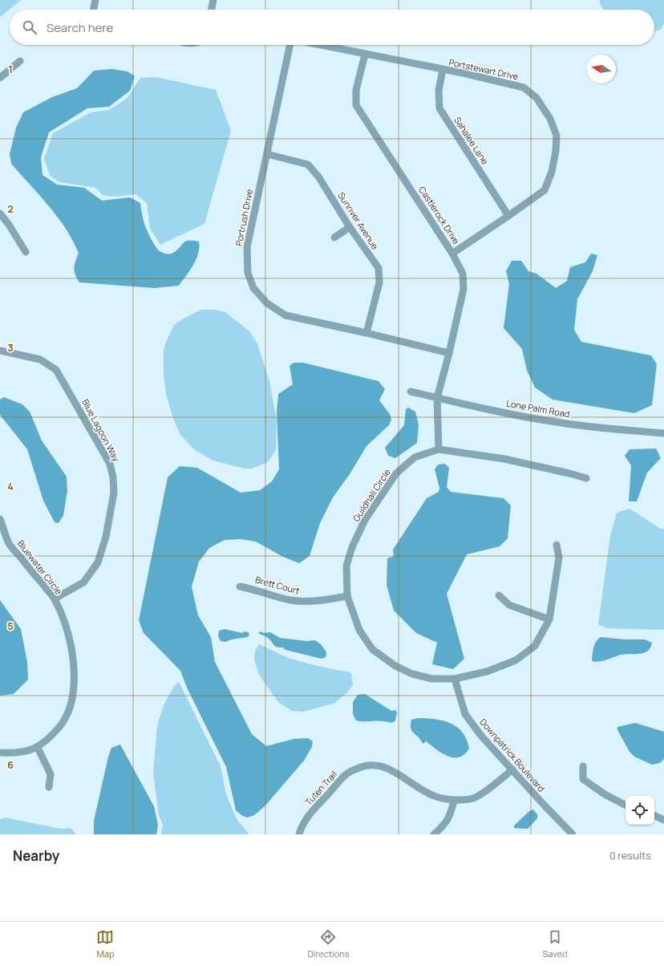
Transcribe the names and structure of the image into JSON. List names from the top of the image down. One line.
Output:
{"streets":{"street":["Portstewart Drive","Sahalee Lane","Castlerock Drive","Portrush Drive","Sunriver Avenue","Lone Palm Road","Blue Lagoon Way","Guildhall Circle","Bluewater Circle","Brett Court","Downpatrick Boulevard","Tuten Trail"]},"crossings":[["Portstewart Drive","Sahalee Lane"],["Portstewart Drive","Castlerock Drive"],["Castlerock Drive","Portrush Drive"],["Castlerock Drive","Lone Palm Road"],["Portrush Drive","Sunriver Avenue"],["Blue Lagoon Way","Bluewater Circle"],["Guildhall Circle","Brett Court"],["Guildhall Circle","Downpatrick Boulevard"],["Downpatrick Boulevard","Tuten Trail"]],"north":"left","page":{"search":"Search here","heading":["Nearby","0 results"],"nav":["Map","Directions","Saved"]},"grid":{"rows":["1","2","3","4","5","6"]}}
